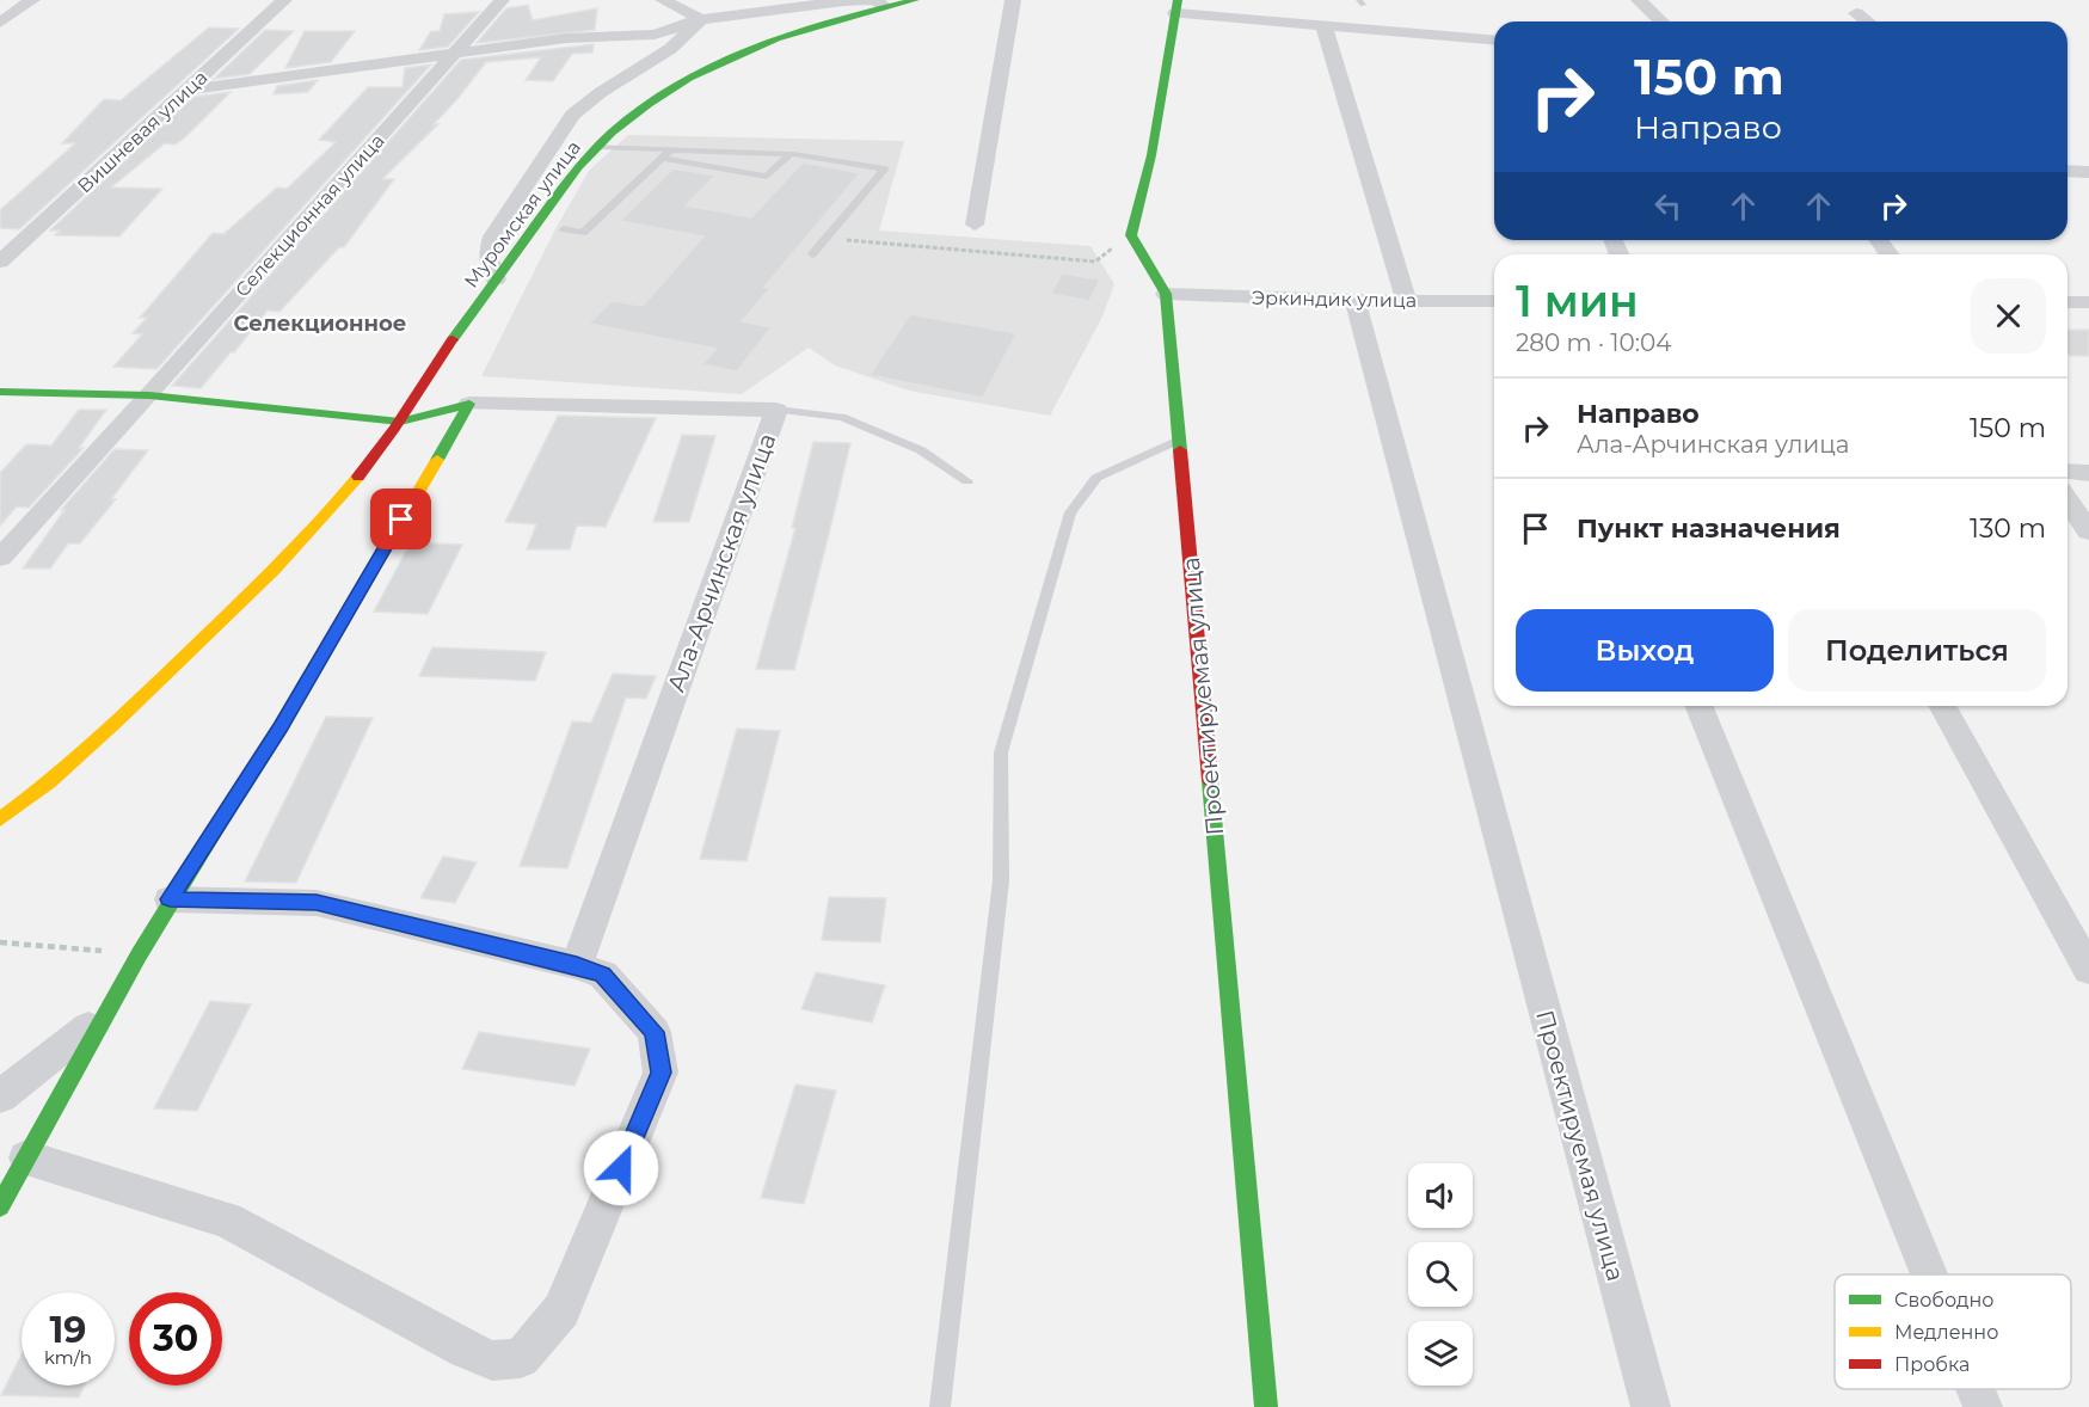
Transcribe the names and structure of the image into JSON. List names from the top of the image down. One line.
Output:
{"streets":{"street":["Вишневая улица","Муромская улица","Селекционная улица","Эркиндик улица","Ала-Арчинская улица","Проектируемая улица"]},"crossings":[["Муромская улица","Ала-Арчинская улица"],["Эркиндик улица","Проектируемая улица"]],"districts":["Селекционное"],"legend":["Свободно","Медленно","Пробка"],"page":{"turn":["150 m","Направо"],"heading":["1 мин","280 m · 10:04"],"list":[{"name":"Направо","note":"Ала-Арчинская улица","value":"150 m"},{"name":"Пункт назначения","value":"130 m"}],"buttons":["Выход","Поделиться"],"speed":"19 km/h","limit":"30"}}
